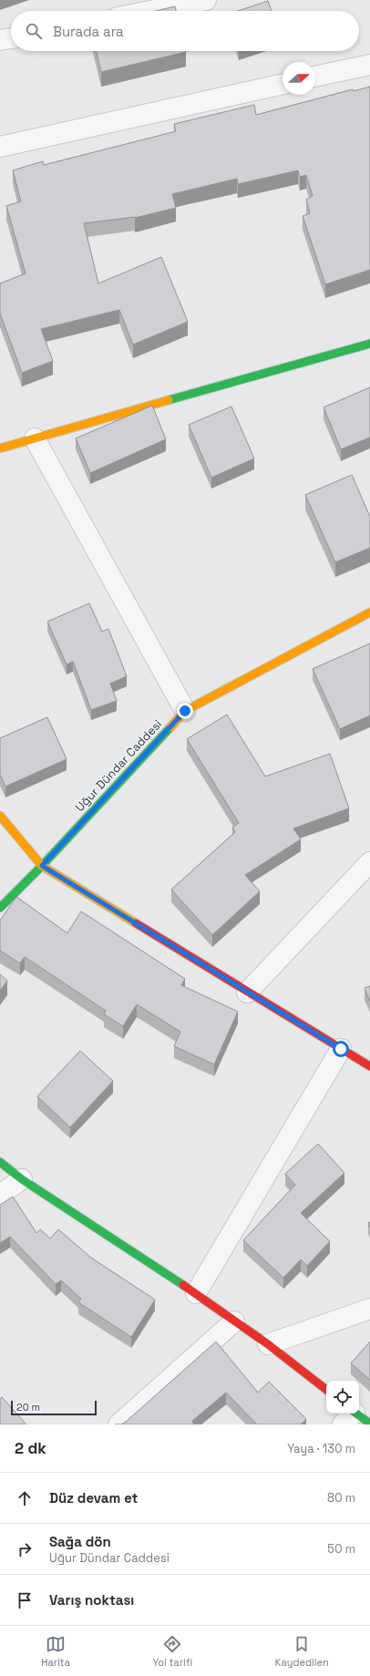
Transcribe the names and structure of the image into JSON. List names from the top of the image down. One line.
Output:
{"streets":{"street":["Uğur Dündar Caddesi"]},"scale_bar":"20 m","north":"right","page":{"search":"Burada ara","scale":"20 m","heading":["2 dk","Yaya · 130 m"],"list":[["Düz devam et","80 m"],["Sağa dön","Uğur Dündar Caddesi","50 m"],"Varış noktası"],"nav":["Harita","Yol tarifi","Kaydedilen"]}}
